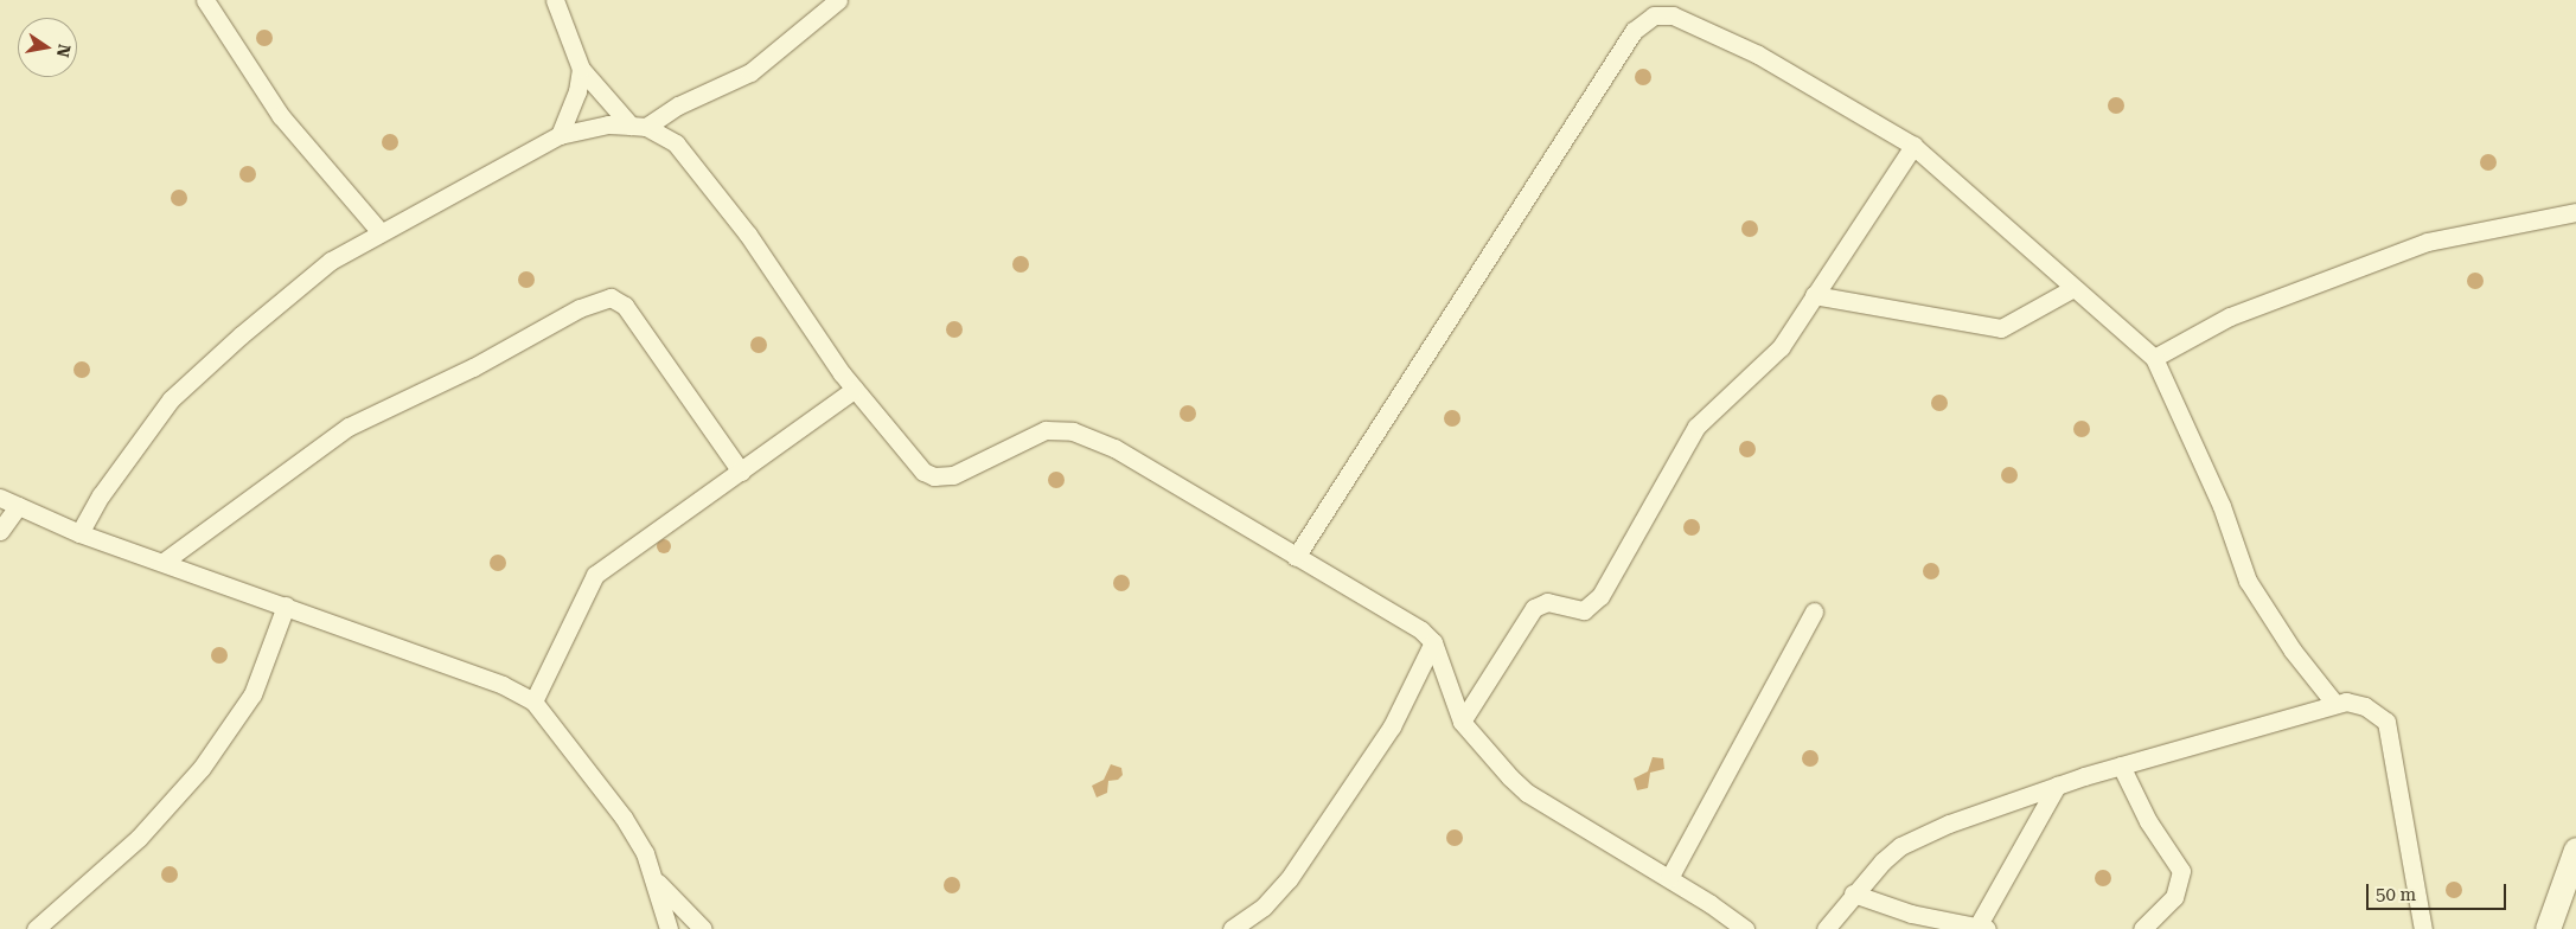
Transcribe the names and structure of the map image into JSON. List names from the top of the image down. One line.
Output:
{"scale_bar":"50 m","north":"right"}
